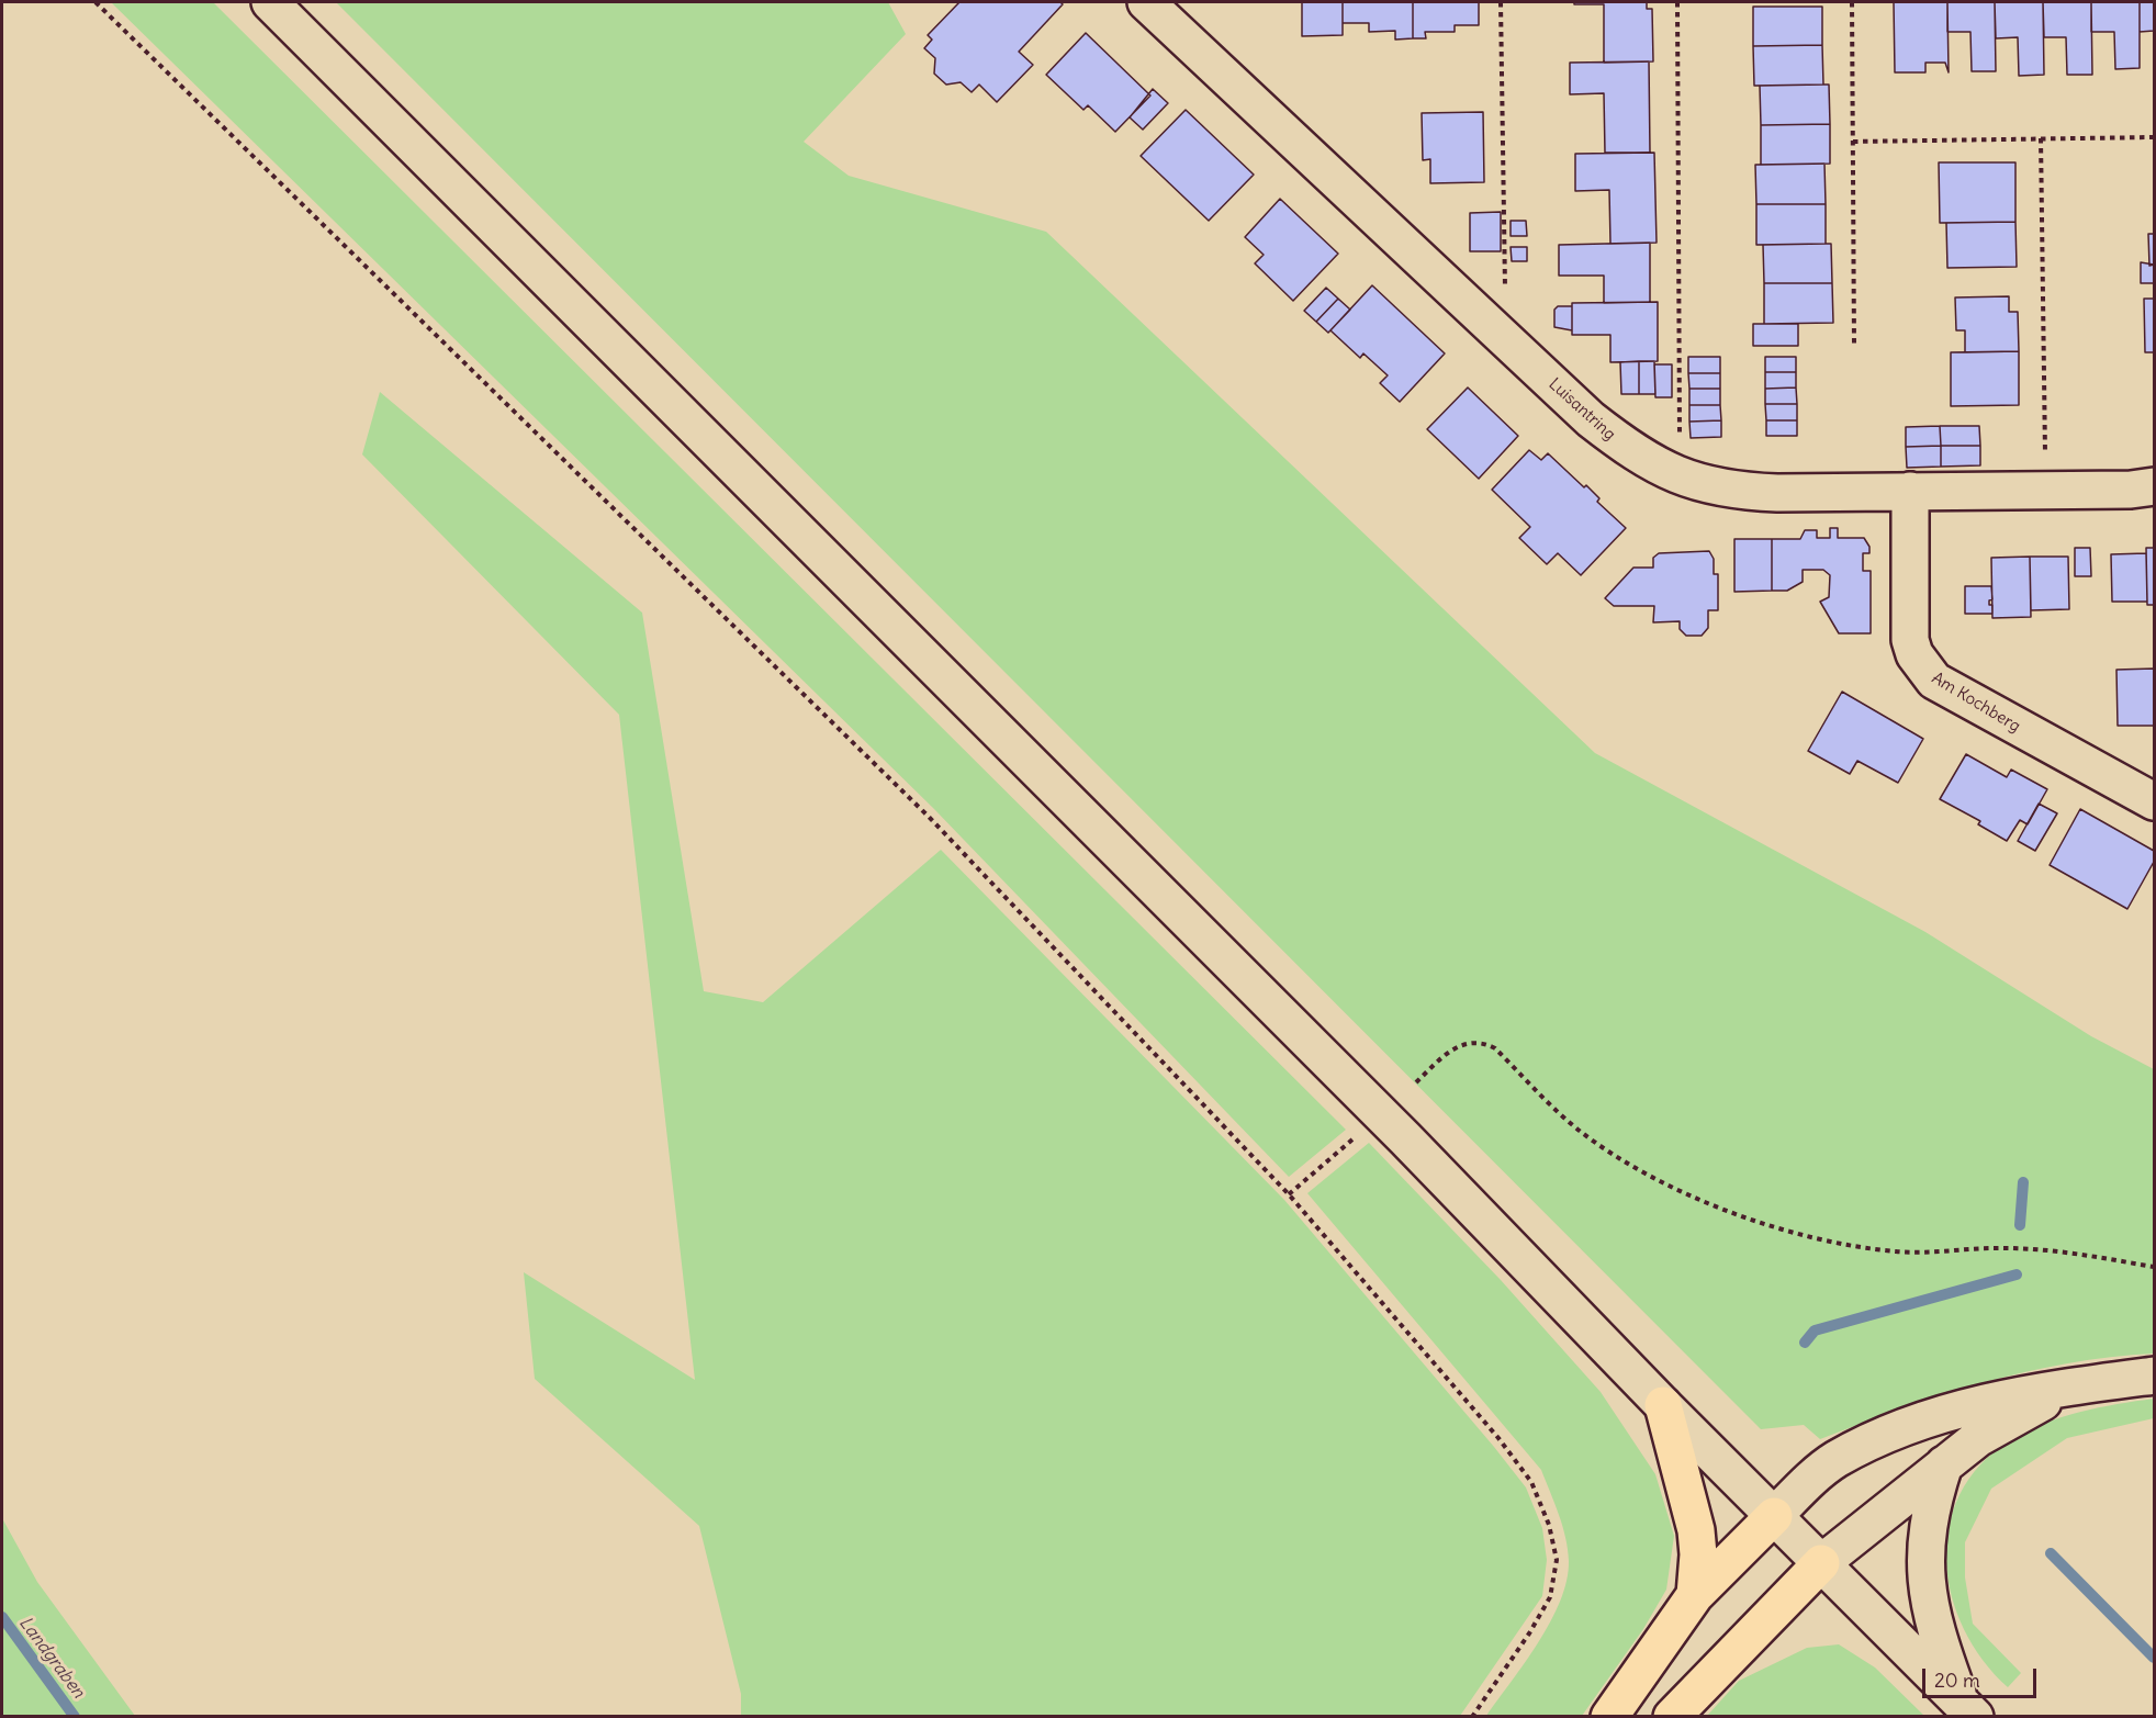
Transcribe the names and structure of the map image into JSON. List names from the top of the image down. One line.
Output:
{"streets":{"main road":["Luisantring","Am Kochberg"]},"crossings":[["Luisantring","Am Kochberg"]],"water":["Landgraben"],"scale_bar":"20 m"}
